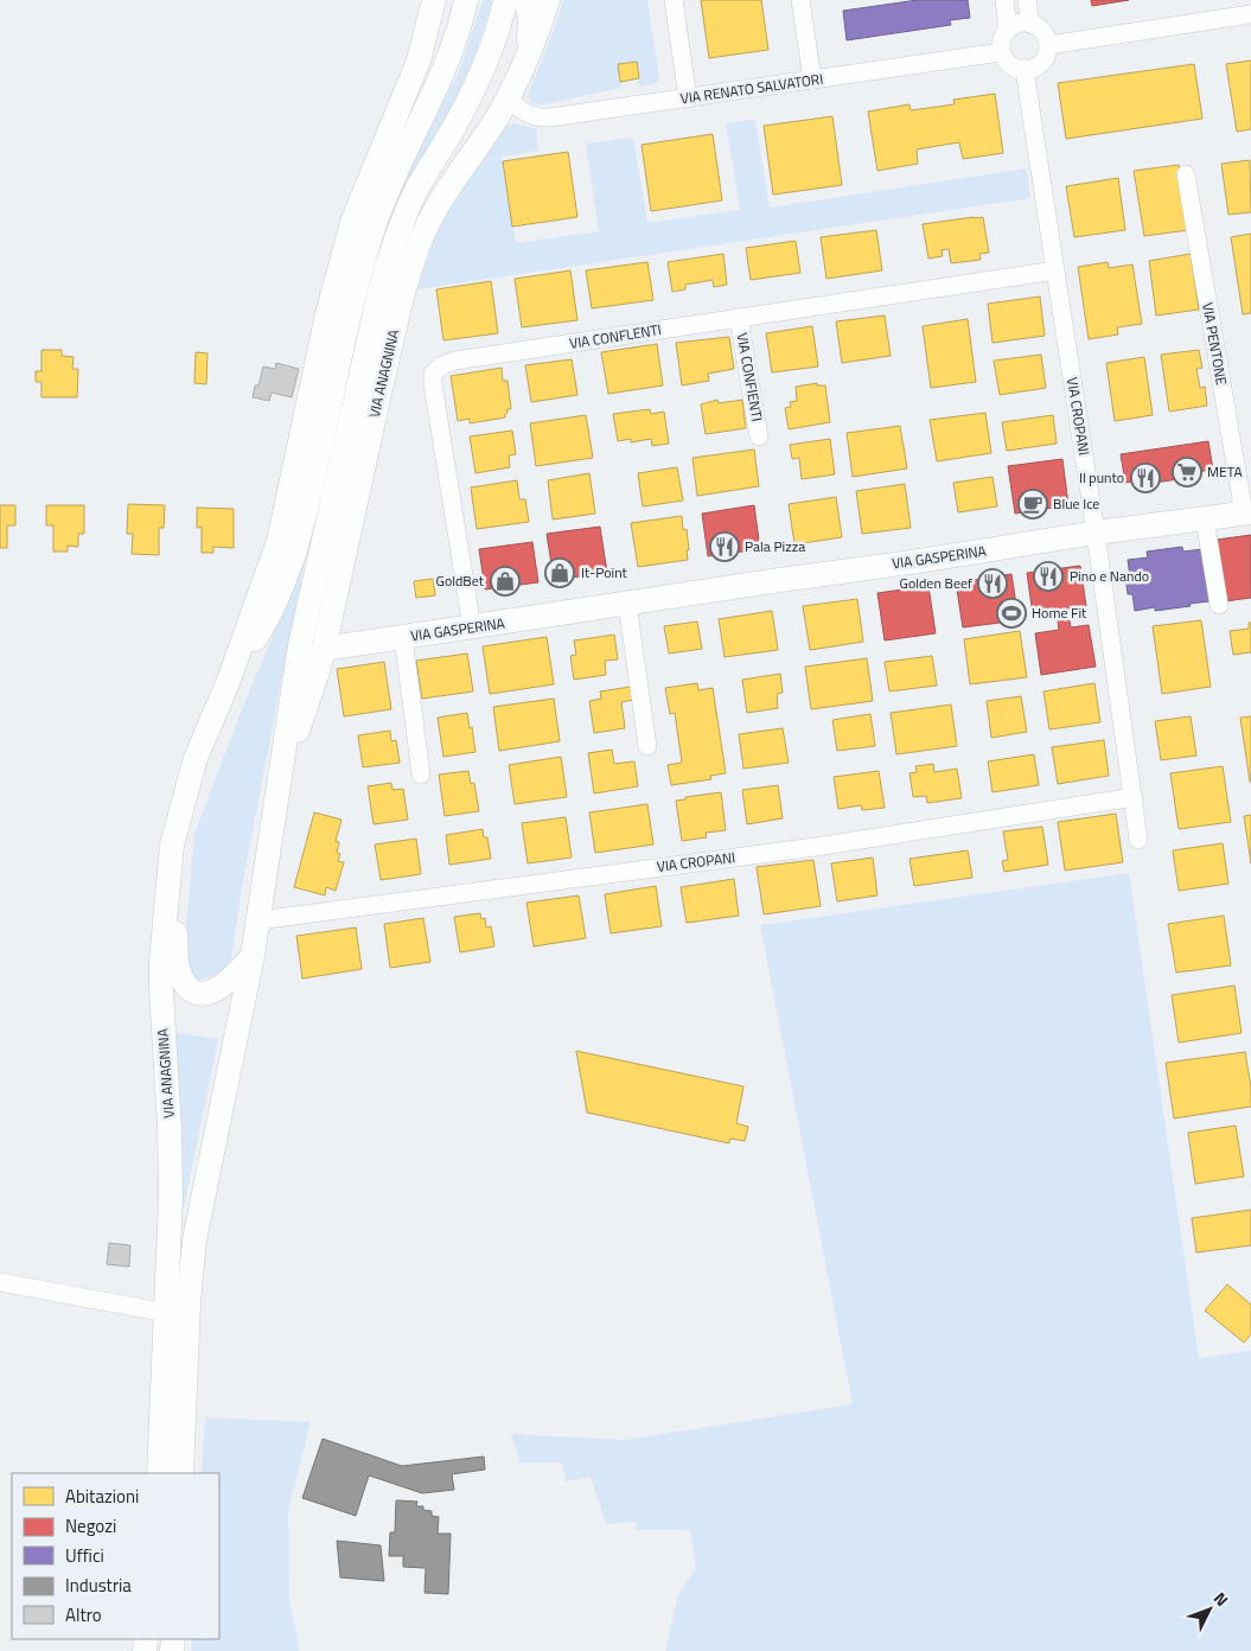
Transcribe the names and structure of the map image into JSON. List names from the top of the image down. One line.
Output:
{"streets":{"main road":["VIA ANAGNINA","VIA GASPERINA"],"street":["VIA RENATO SALVATORI","VIA CONFLENTI","VIA PENTONE","VIA CONFIENTI","VIA CROPANI"]},"crossings":[["VIA RENATO SALVATORI","VIA ANAGNINA"],["VIA RENATO SALVATORI","VIA CROPANI"],["VIA CONFLENTI","VIA CONFIENTI"],["VIA CONFLENTI","VIA CROPANI"],["VIA CONFLENTI","VIA GASPERINA"],["VIA PENTONE","VIA GASPERINA"],["VIA ANAGNINA","VIA CROPANI"],["VIA ANAGNINA","VIA GASPERINA"],["VIA CROPANI","VIA GASPERINA"]],"places":{"supermarket":["META"],"restaurant":["Il punto","Pala Pizza","Pino e Nando","Golden Beef"],"cafe":["Blue Ice"],"shop":["It-Point","GoldBet"],"sports":["Home Fit"]},"legend":["Abitazioni","Negozi","Uffici","Industria","Altro"],"north":"top right"}
